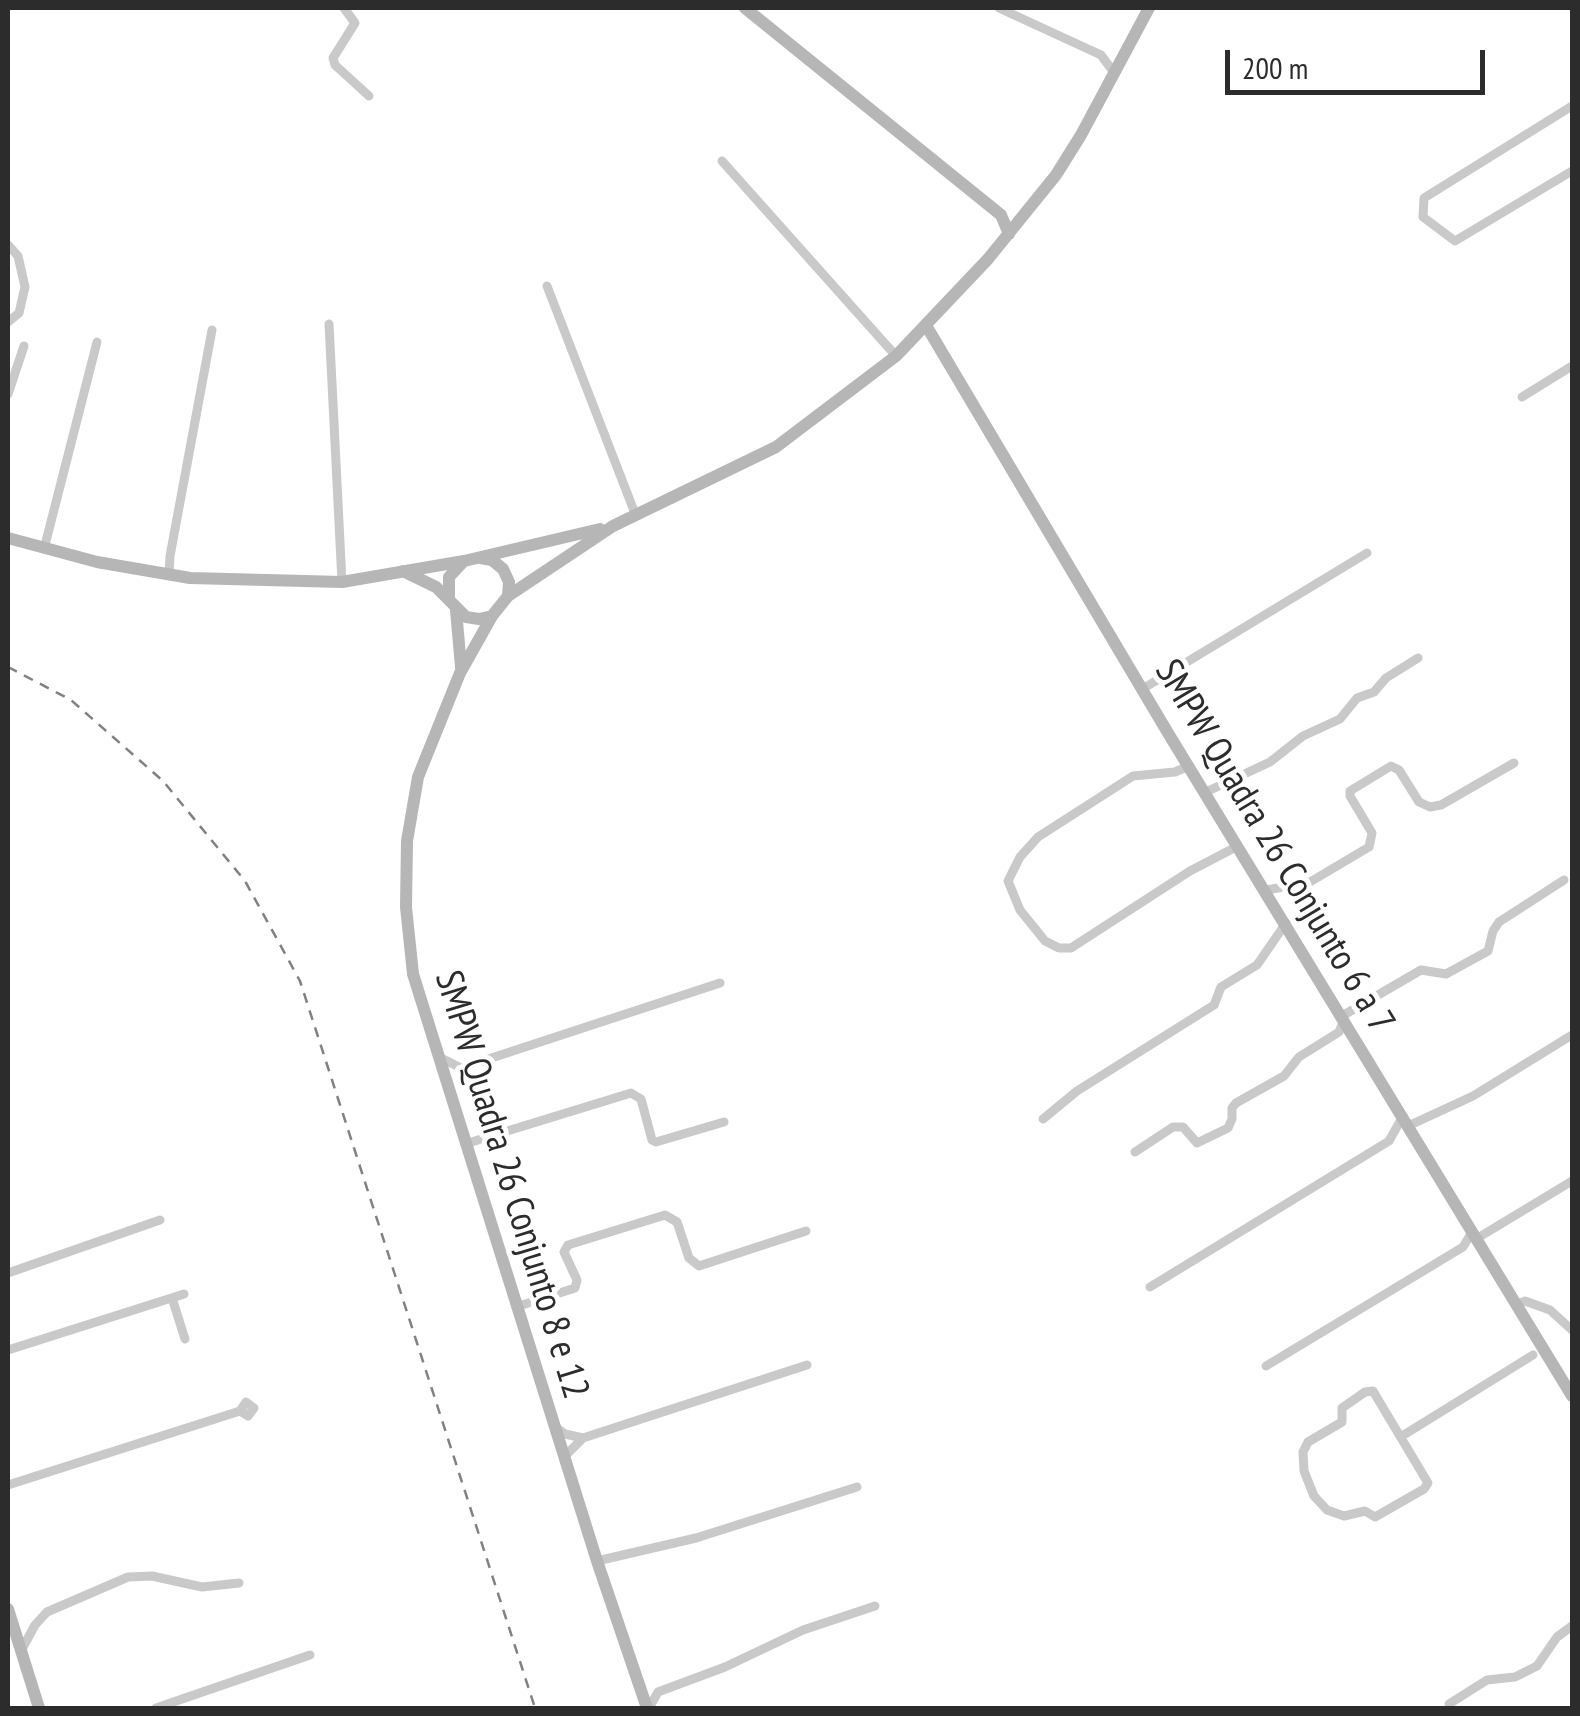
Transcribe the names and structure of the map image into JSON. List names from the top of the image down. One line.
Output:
{"streets":{"street":["SMPW Quadra 26 Conjunto 6 a 7","SMPW Quadra 26 Conjunto 8 e 12"]},"scale_bar":"200 m"}
